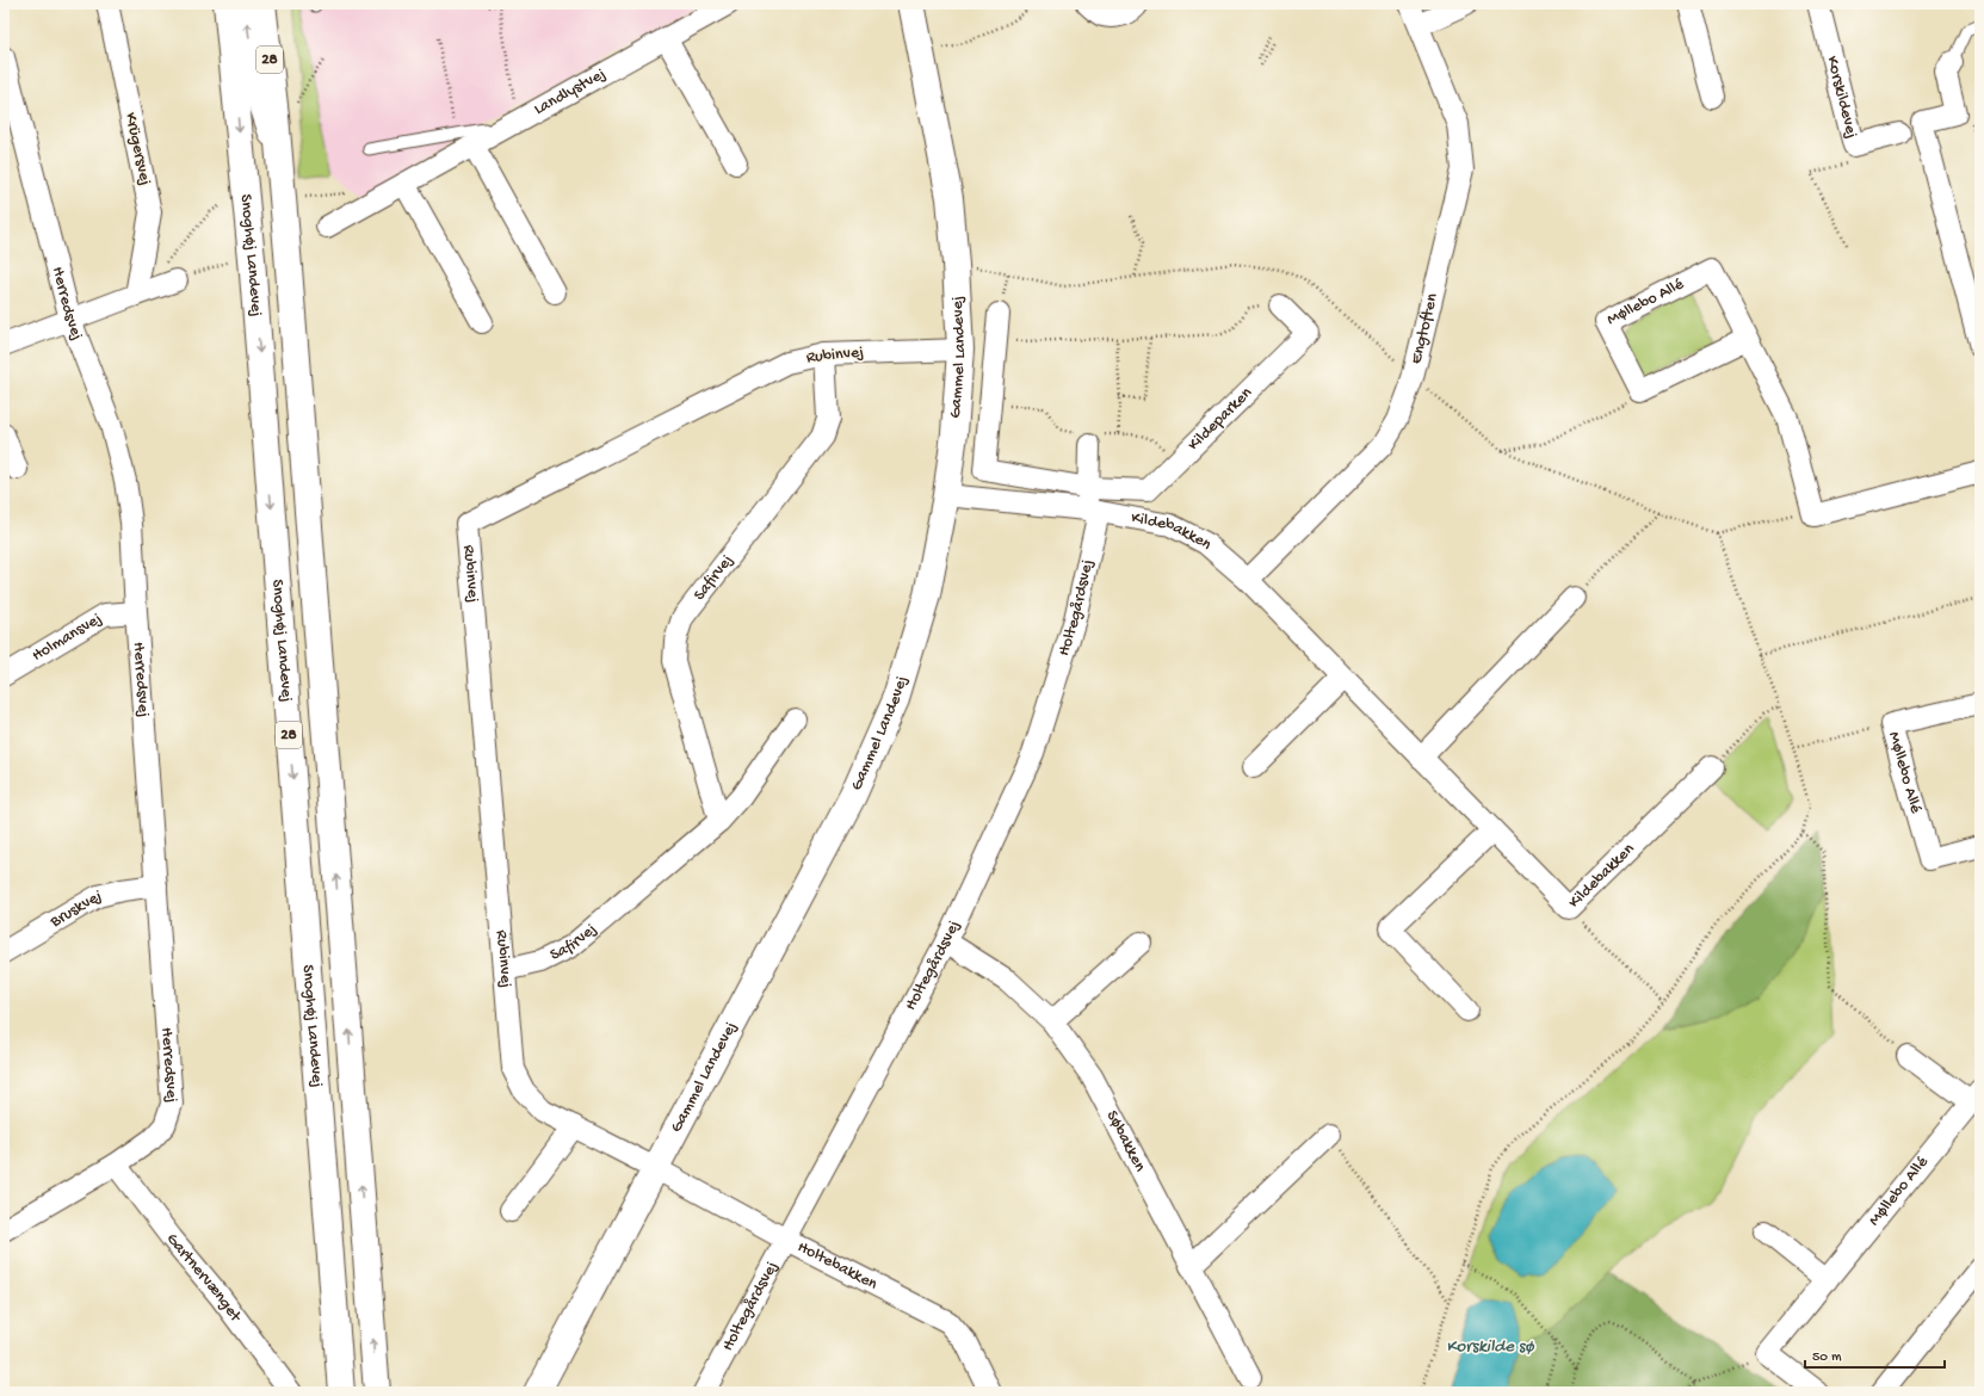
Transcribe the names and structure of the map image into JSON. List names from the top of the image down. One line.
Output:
{"streets":{"main road":["28","Snoghøj Landevej","Gammel Landevej"],"street":["Landlystvej","Korskildevej","Krügersvej","Herredsvej","Møllebo Allé","Engtoften","Rubinvej","Kildeparken","Kildebakken","Safirvej","Holtegårdsvej","Holmansvej","Bruskvej","Søbakken","Holtebakken","Gartnervænget"]},"crossings":[["Herredsvej","Holmansvej"],["Herredsvej","Bruskvej"],["Herredsvej","Gartnervænget"],["Engtoften","Kildebakken"],["Rubinvej","Gammel Landevej"],["Rubinvej","Safirvej"],["Rubinvej","Holtebakken"],["Gammel Landevej","Kildebakken"],["Gammel Landevej","Holtebakken"],["Kildebakken","Holtegårdsvej"],["Holtegårdsvej","Søbakken"],["Holtegårdsvej","Holtebakken"]],"water":["Korskilde sø"],"scale_bar":"50 m"}
